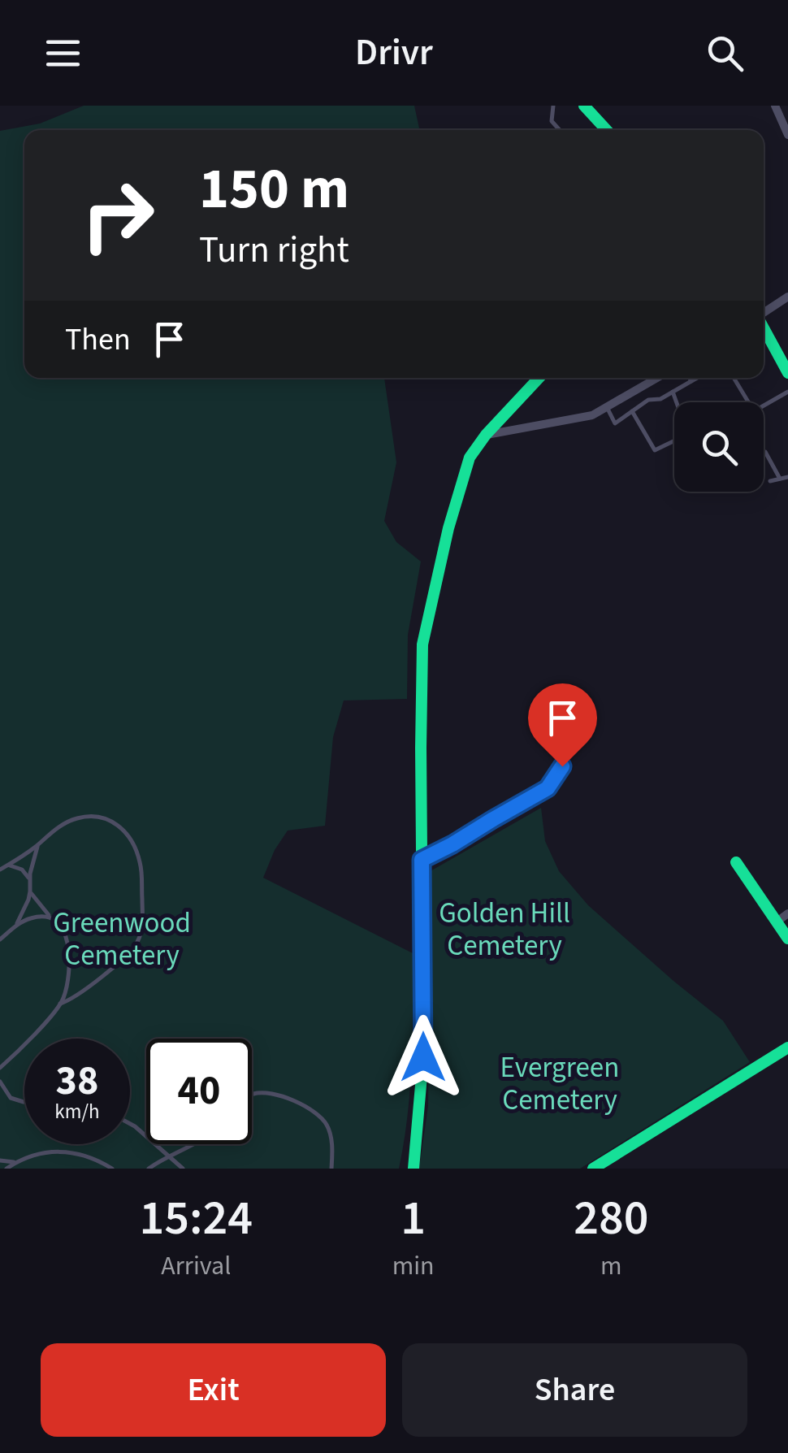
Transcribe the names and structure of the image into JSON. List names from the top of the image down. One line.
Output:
{"parks":["Golden Hill Cemetery","Greenwood Cemetery","Evergreen Cemetery"],"page":{"header":"Drivr","turn":["150 m","Turn right"],"then":"Then","speed":"38 km/h","limit":"40","eta":["15:24","Arrival","1","min","280","m"],"buttons":["Exit","Share"]}}
